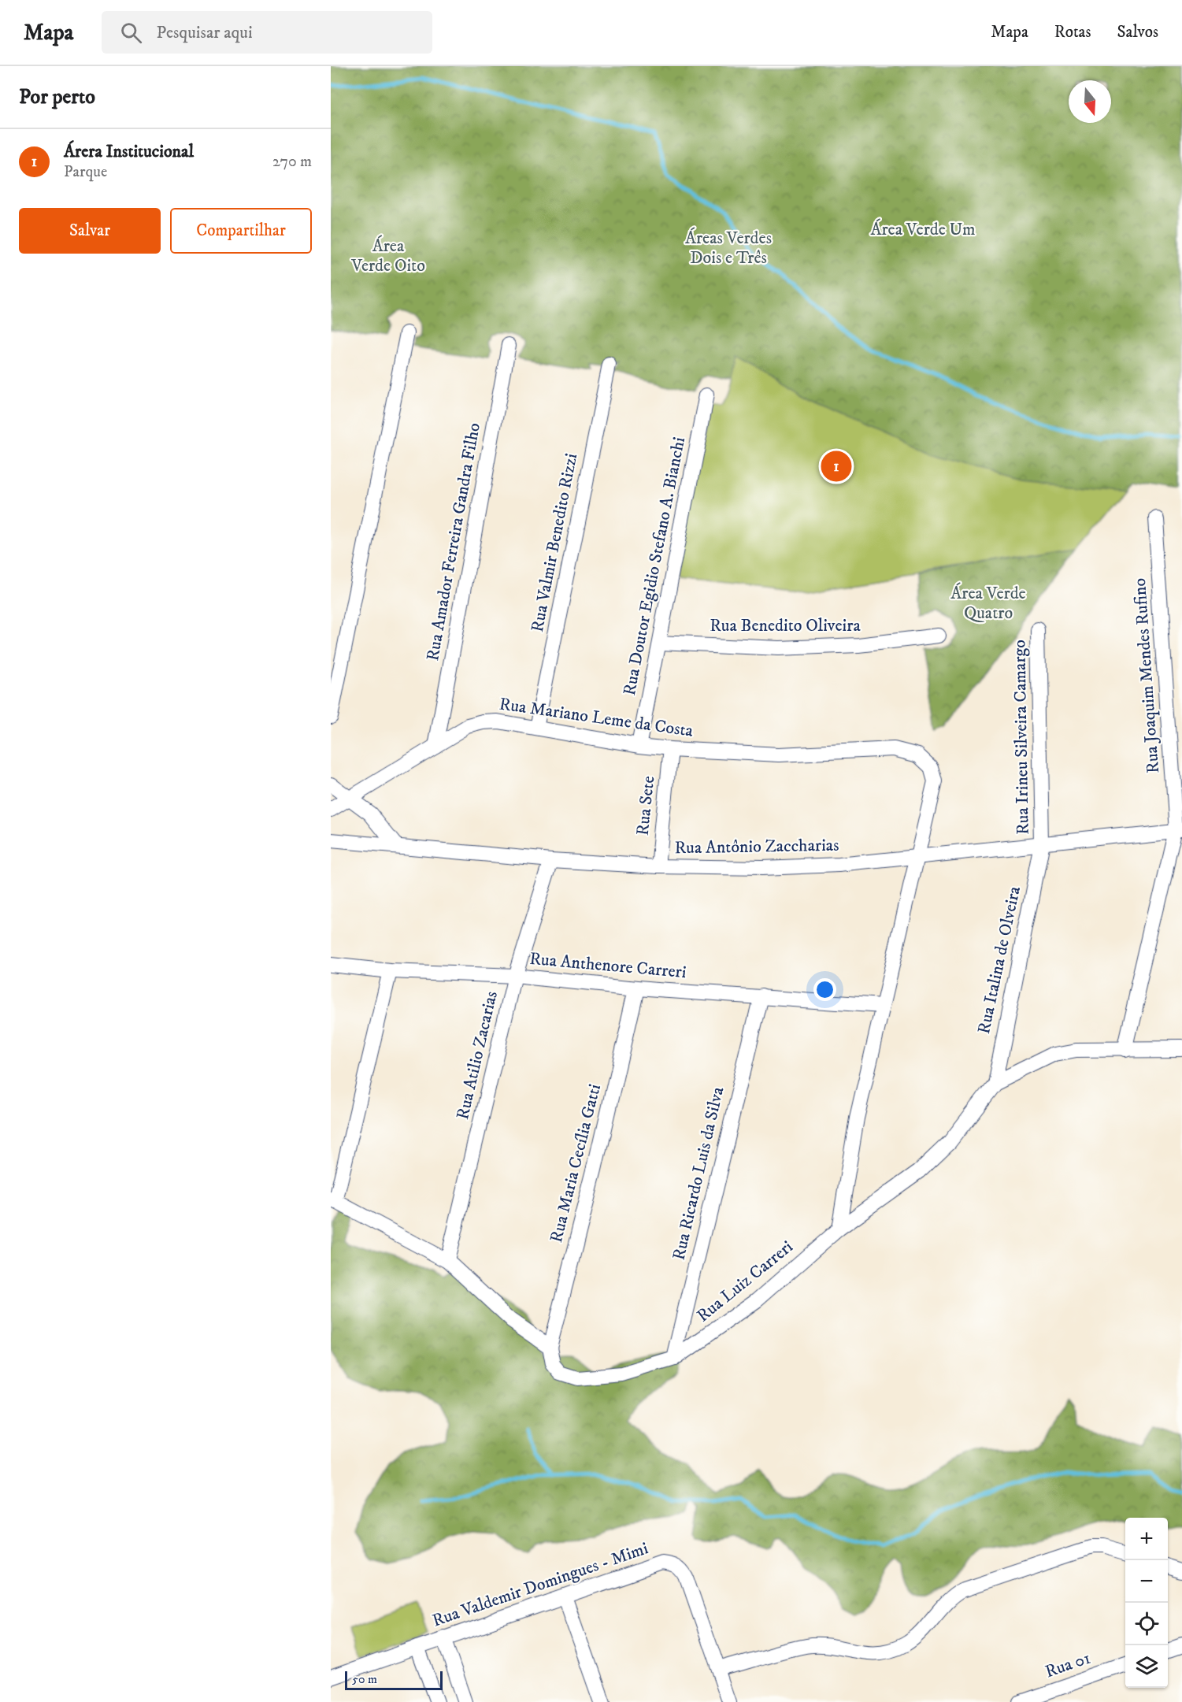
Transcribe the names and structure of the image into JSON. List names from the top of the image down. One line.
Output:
{"streets":{"street":["Rua Amador Ferreira Gandra Filho","Rua Valmir Benedito Rizzi","Rua Doutor Egidio Stefano A. Bianchi","Rua Benedito Oliveira","Rua Joaquim Mendes Rufino","Rua Mariano Leme da Costa","Rua Irineu Silveira Camargo","Rua Sete","Rua Antônio Zaccharias","Rua Italina de Olveira","Rua Anthenore Carreri","Rua Atilio Zacarias","Rua Maria Cecília Gatti","Rua Ricardo Luis da Silva","Rua Luiz Carreri","Rua Valdemir Domingues - Mimi","Rua 01"]},"crossings":[["Rua Amador Ferreira Gandra Filho","Rua Mariano Leme da Costa"],["Rua Valmir Benedito Rizzi","Rua Mariano Leme da Costa"],["Rua Doutor Egidio Stefano A. Bianchi","Rua Benedito Oliveira"],["Rua Doutor Egidio Stefano A. Bianchi","Rua Mariano Leme da Costa"],["Rua Joaquim Mendes Rufino","Rua Antônio Zaccharias"],["Rua Joaquim Mendes Rufino","Rua Luiz Carreri"],["Rua Mariano Leme da Costa","Rua Sete"],["Rua Mariano Leme da Costa","Rua Antônio Zaccharias"],["Rua Irineu Silveira Camargo","Rua Antônio Zaccharias"],["Rua Irineu Silveira Camargo","Rua Italina de Olveira"],["Rua Sete","Rua Antônio Zaccharias"],["Rua Antônio Zaccharias","Rua Italina de Olveira"],["Rua Antônio Zaccharias","Rua Atilio Zacarias"],["Rua Italina de Olveira","Rua Luiz Carreri"],["Rua Anthenore Carreri","Rua Atilio Zacarias"],["Rua Anthenore Carreri","Rua Maria Cecília Gatti"],["Rua Anthenore Carreri","Rua Ricardo Luis da Silva"],["Rua Maria Cecília Gatti","Rua Luiz Carreri"],["Rua Ricardo Luis da Silva","Rua Luiz Carreri"]],"parks":["Área Verde Um","Áreas Verdes Dois e Três","Área Verde Oito","Área Verde Quatro"],"scale_bar":"50 m","north":"bottom","page":{"header":"Mapa","search":"Pesquisar aqui","nav":["Mapa","Rotas","Salvos"],"heading":"Por perto","list":[{"mark":"1","name":"Árera Institucional","note":"Parque","value":"270 m"}],"buttons":["Salvar","Compartilhar"],"pins":"1","map_buttons":["+","−"],"scale":"50 m"}}
